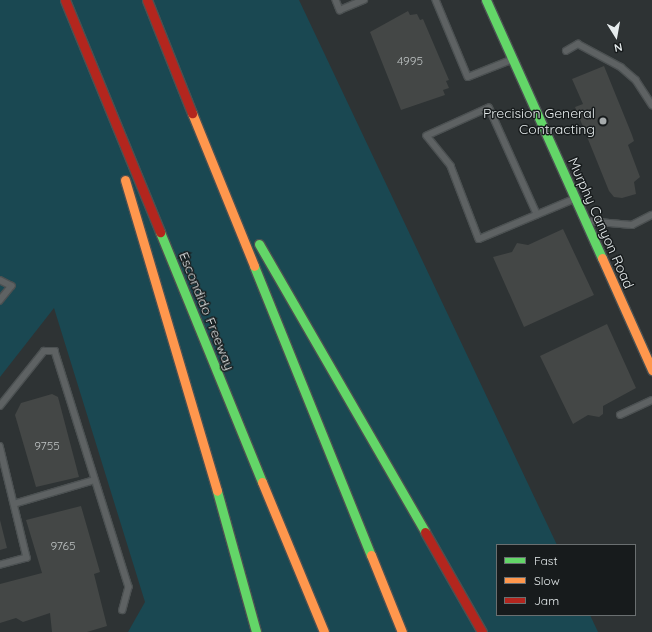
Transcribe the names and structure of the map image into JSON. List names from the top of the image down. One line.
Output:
{"streets":{"main road":["Murphy Canyon Road","Escondido Freeway"]},"places":["Precision General Contracting"],"house_numbers":["4995","9755","9765"],"legend":["Fast","Slow","Jam"],"north":"bottom"}
